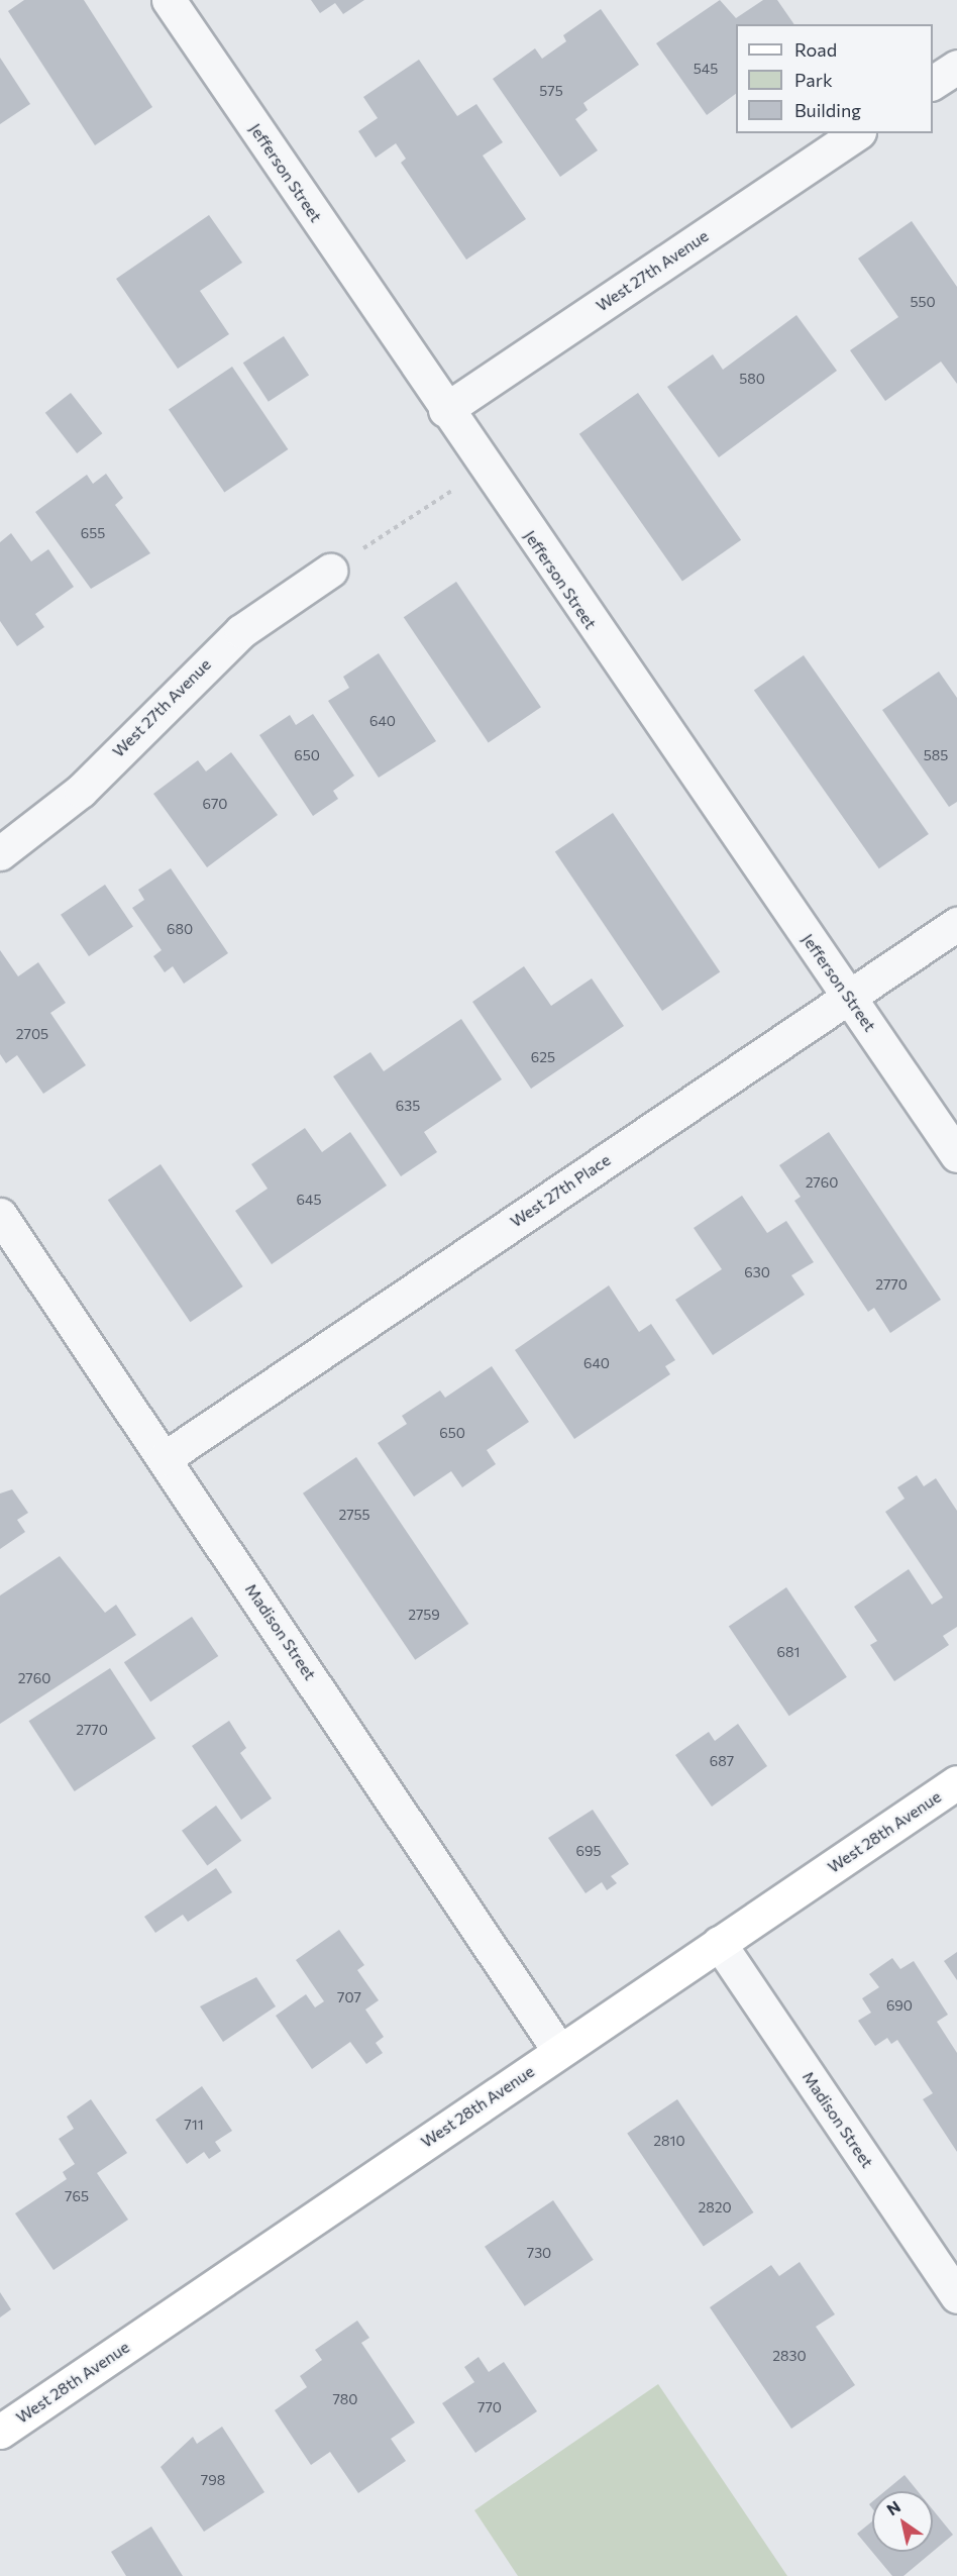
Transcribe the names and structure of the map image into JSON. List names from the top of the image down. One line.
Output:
{"streets":{"main road":["West 28th Avenue"],"street":["Jefferson Street","West 27th Avenue","West 27th Place","Madison Street"]},"crossings":[["Jefferson Street","West 27th Avenue"],["Jefferson Street","West 27th Place"],["West 27th Place","Madison Street"],["Madison Street","West 28th Avenue"]],"house_numbers":["545","575","550","580","655","640","650","585","670","680","2705","625","635","2760","645","630","2770","640","650","2755","2759","681","2760","2770","687","695","707","690","711","2810","765","2820","730","2830","780","770","798"],"legend":["Road","Park","Building"],"north":"top left"}
